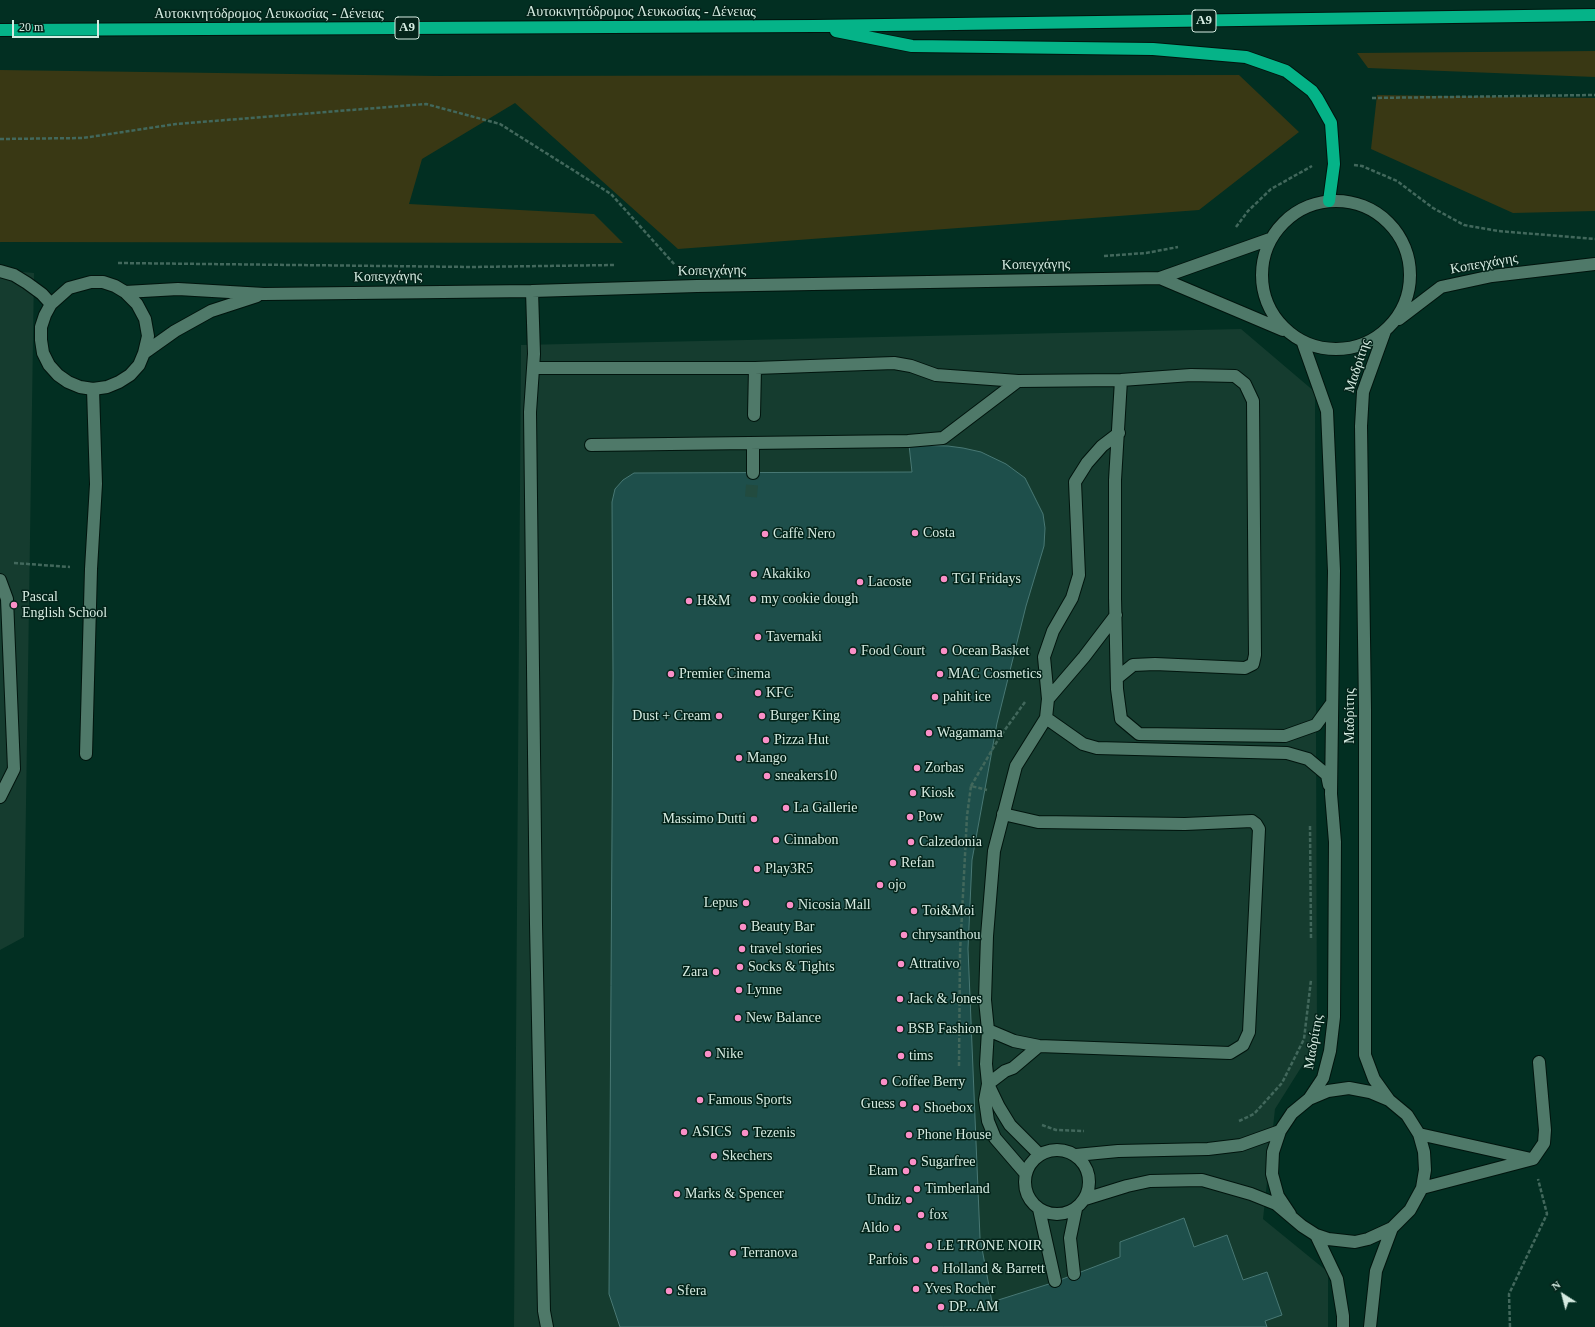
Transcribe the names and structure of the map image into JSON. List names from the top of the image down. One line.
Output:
{"streets":{"highway":["Αυτοκινητόδρομος Λευκωσίας - Δένειας","A9"],"street":["Κοπεγχάγης","Μαδρίτης"]},"crossings":[["Κοπεγχάγης","Μαδρίτης"]],"places":["Costa","Caffè Nero","Akakiko","TGI Fridays","Lacoste","my cookie dough","H&M","Pascal English School","Tavernaki","Food Court","Ocean Basket","Premier Cinema","MAC Cosmetics","KFC","pahit ice","Dust + Cream","Burger King","Wagamama","Pizza Hut","Mango","Zorbas","sneakers10","Kiosk","La Gallerie","Pow","Massimo Dutti","Cinnabon","Calzedonia","Refan","Play3R5","ojo","Lepus","Nicosia Mall","Toi&Moi","Beauty Bar","chrysanthou","travel stories","Attrativo","Socks & Tights","Zara","Lynne","Jack & Jones","New Balance","BSB Fashion","Nike","tims","Coffee Berry","Famous Sports","Guess","Shoebox","ASICS","Tezenis","Phone House","Skechers","Sugarfree","Etam","Timberland","Marks & Spencer","Undiz","fox","Aldo","LE TRONE NOIR","Terranova","Parfois","Holland & Barrett","Yves Rocher","Sfera","DP...AM"],"scale_bar":"20 m","north":"top left"}
